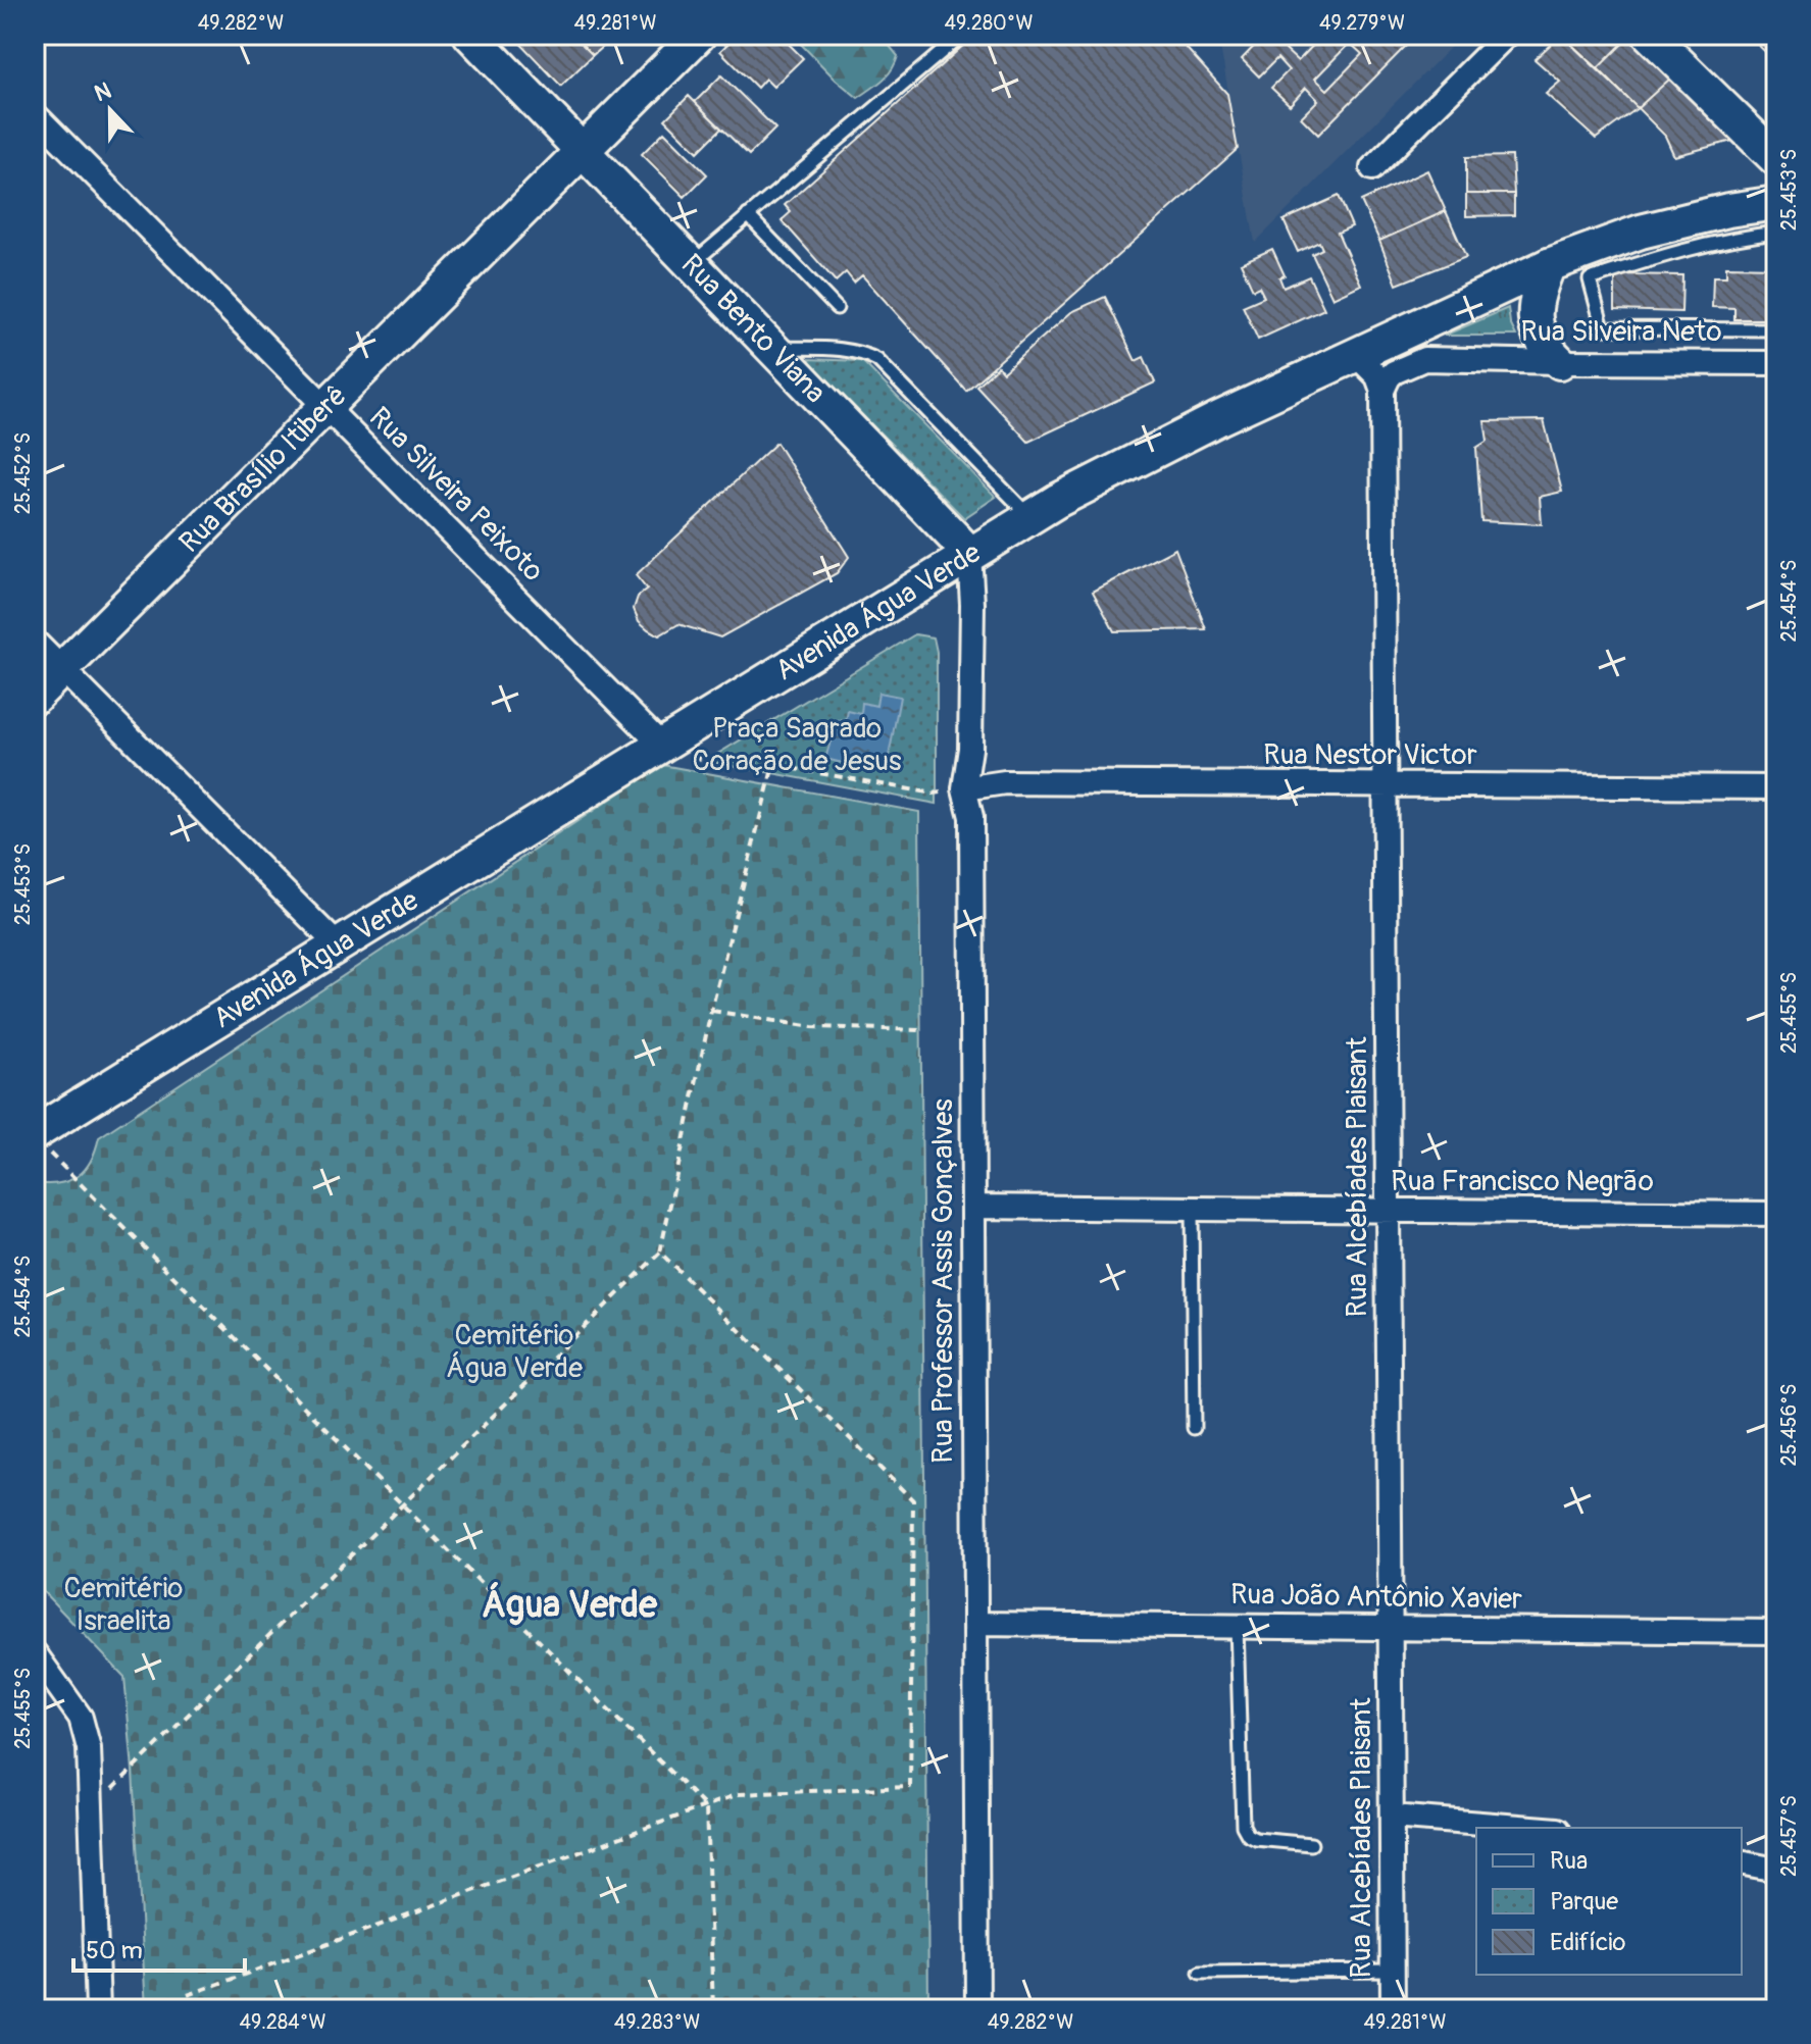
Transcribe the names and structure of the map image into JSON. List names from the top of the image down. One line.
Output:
{"streets":{"main road":["Rua Bento Viana","Rua Brasílio Itiberê","Avenida Água Verde"],"street":["Rua Silveira Neto","Rua Silveira Peixoto","Rua Nestor Victor","Rua Alcebíades Plaisant","Rua Francisco Negrão","Rua Professor Assis Gonçalves","Rua João Antônio Xavier"]},"crossings":[["Rua Bento Viana","Rua Brasílio Itiberê"],["Rua Bento Viana","Avenida Água Verde"],["Rua Bento Viana","Rua Professor Assis Gonçalves"],["Rua Silveira Neto","Rua Alcebíades Plaisant"],["Rua Brasílio Itiberê","Rua Silveira Peixoto"],["Rua Silveira Peixoto","Avenida Água Verde"],["Avenida Água Verde","Rua Professor Assis Gonçalves"],["Rua Nestor Victor","Rua Alcebíades Plaisant"],["Rua Nestor Victor","Rua Professor Assis Gonçalves"],["Rua Alcebíades Plaisant","Rua Francisco Negrão"],["Rua Alcebíades Plaisant","Rua João Antônio Xavier"],["Rua Francisco Negrão","Rua Professor Assis Gonçalves"],["Rua Professor Assis Gonçalves","Rua João Antônio Xavier"]],"districts":["Água Verde"],"parks":["Praça Sagrado Coração de Jesus","Cemitério Água Verde","Cemitério Israelita"],"legend":["Rua","Parque","Edifício"],"scale_bar":"50 m","north":"top","coordinates":["49.282°W","49.281°W","49.280°W","49.279°W","25.453°S","25.452°S","25.454°S","25.455°S","25.456°S","25.457°S","49.284°W","49.283°W"]}
